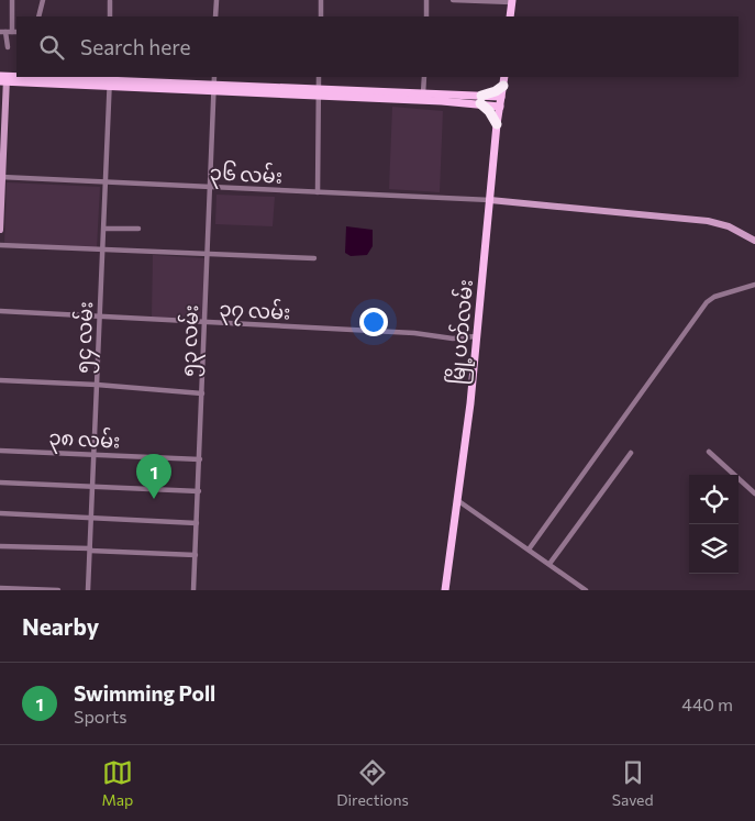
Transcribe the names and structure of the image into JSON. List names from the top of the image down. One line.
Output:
{"streets":{"main road":["မြို့ပတ်လမ်း"],"street":["၃၆ လမ်း","၃၇ လမ်း","၅၄ လမ်း","၅၃ လမ်း","၃၈ လမ်း"]},"crossings":[["၃၆ လမ်း","မြို့ပတ်လမ်း"],["၃၆ လမ်း","၅၄ လမ်း"],["၃၆ လမ်း","၅၃ လမ်း"],["၃၇ လမ်း","မြို့ပတ်လမ်း"],["၃၇ လမ်း","၅၄ လမ်း"],["၃၇ လမ်း","၅၃ လမ်း"],["၅၄ လမ်း","၃၈ လမ်း"],["၅၃ လမ်း","၃၈ လမ်း"]],"page":{"search":"Search here","pins":"1","heading":"Nearby","list":[{"mark":"1","name":"Swimming Poll","note":"Sports","value":"440 m"}],"nav":["Map","Directions","Saved"]}}
